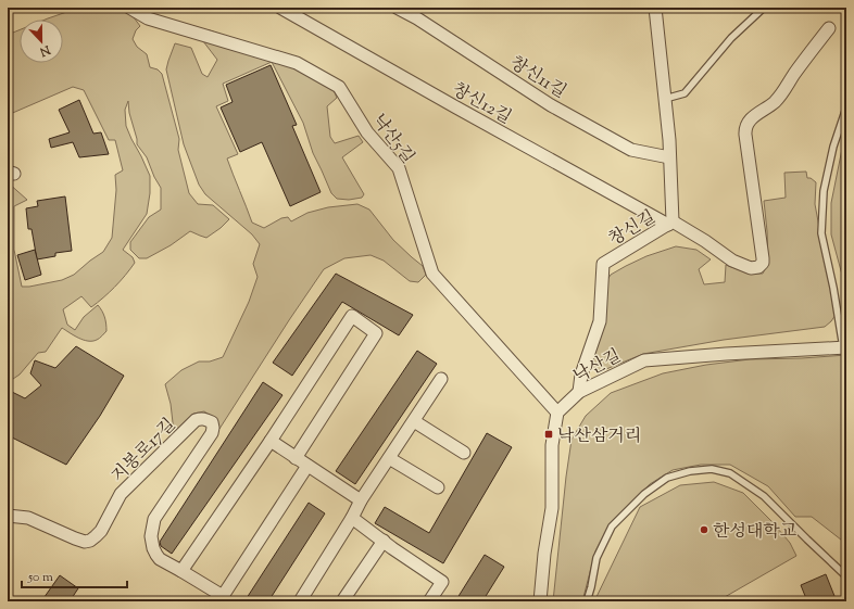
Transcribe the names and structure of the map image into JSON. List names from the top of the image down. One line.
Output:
{"streets":{"street":["창신11길","창신12길","낙산5길","창신길","낙산길","지봉로17길"]},"crossings":[["창신11길","창신길"],["창신12길","창신길"],["낙산5길","낙산길"],["창신길","낙산길"]],"places":{"transit":["낙산삼거리"],"other":["한성대학교"]},"scale_bar":"50 m","north":"bottom"}
